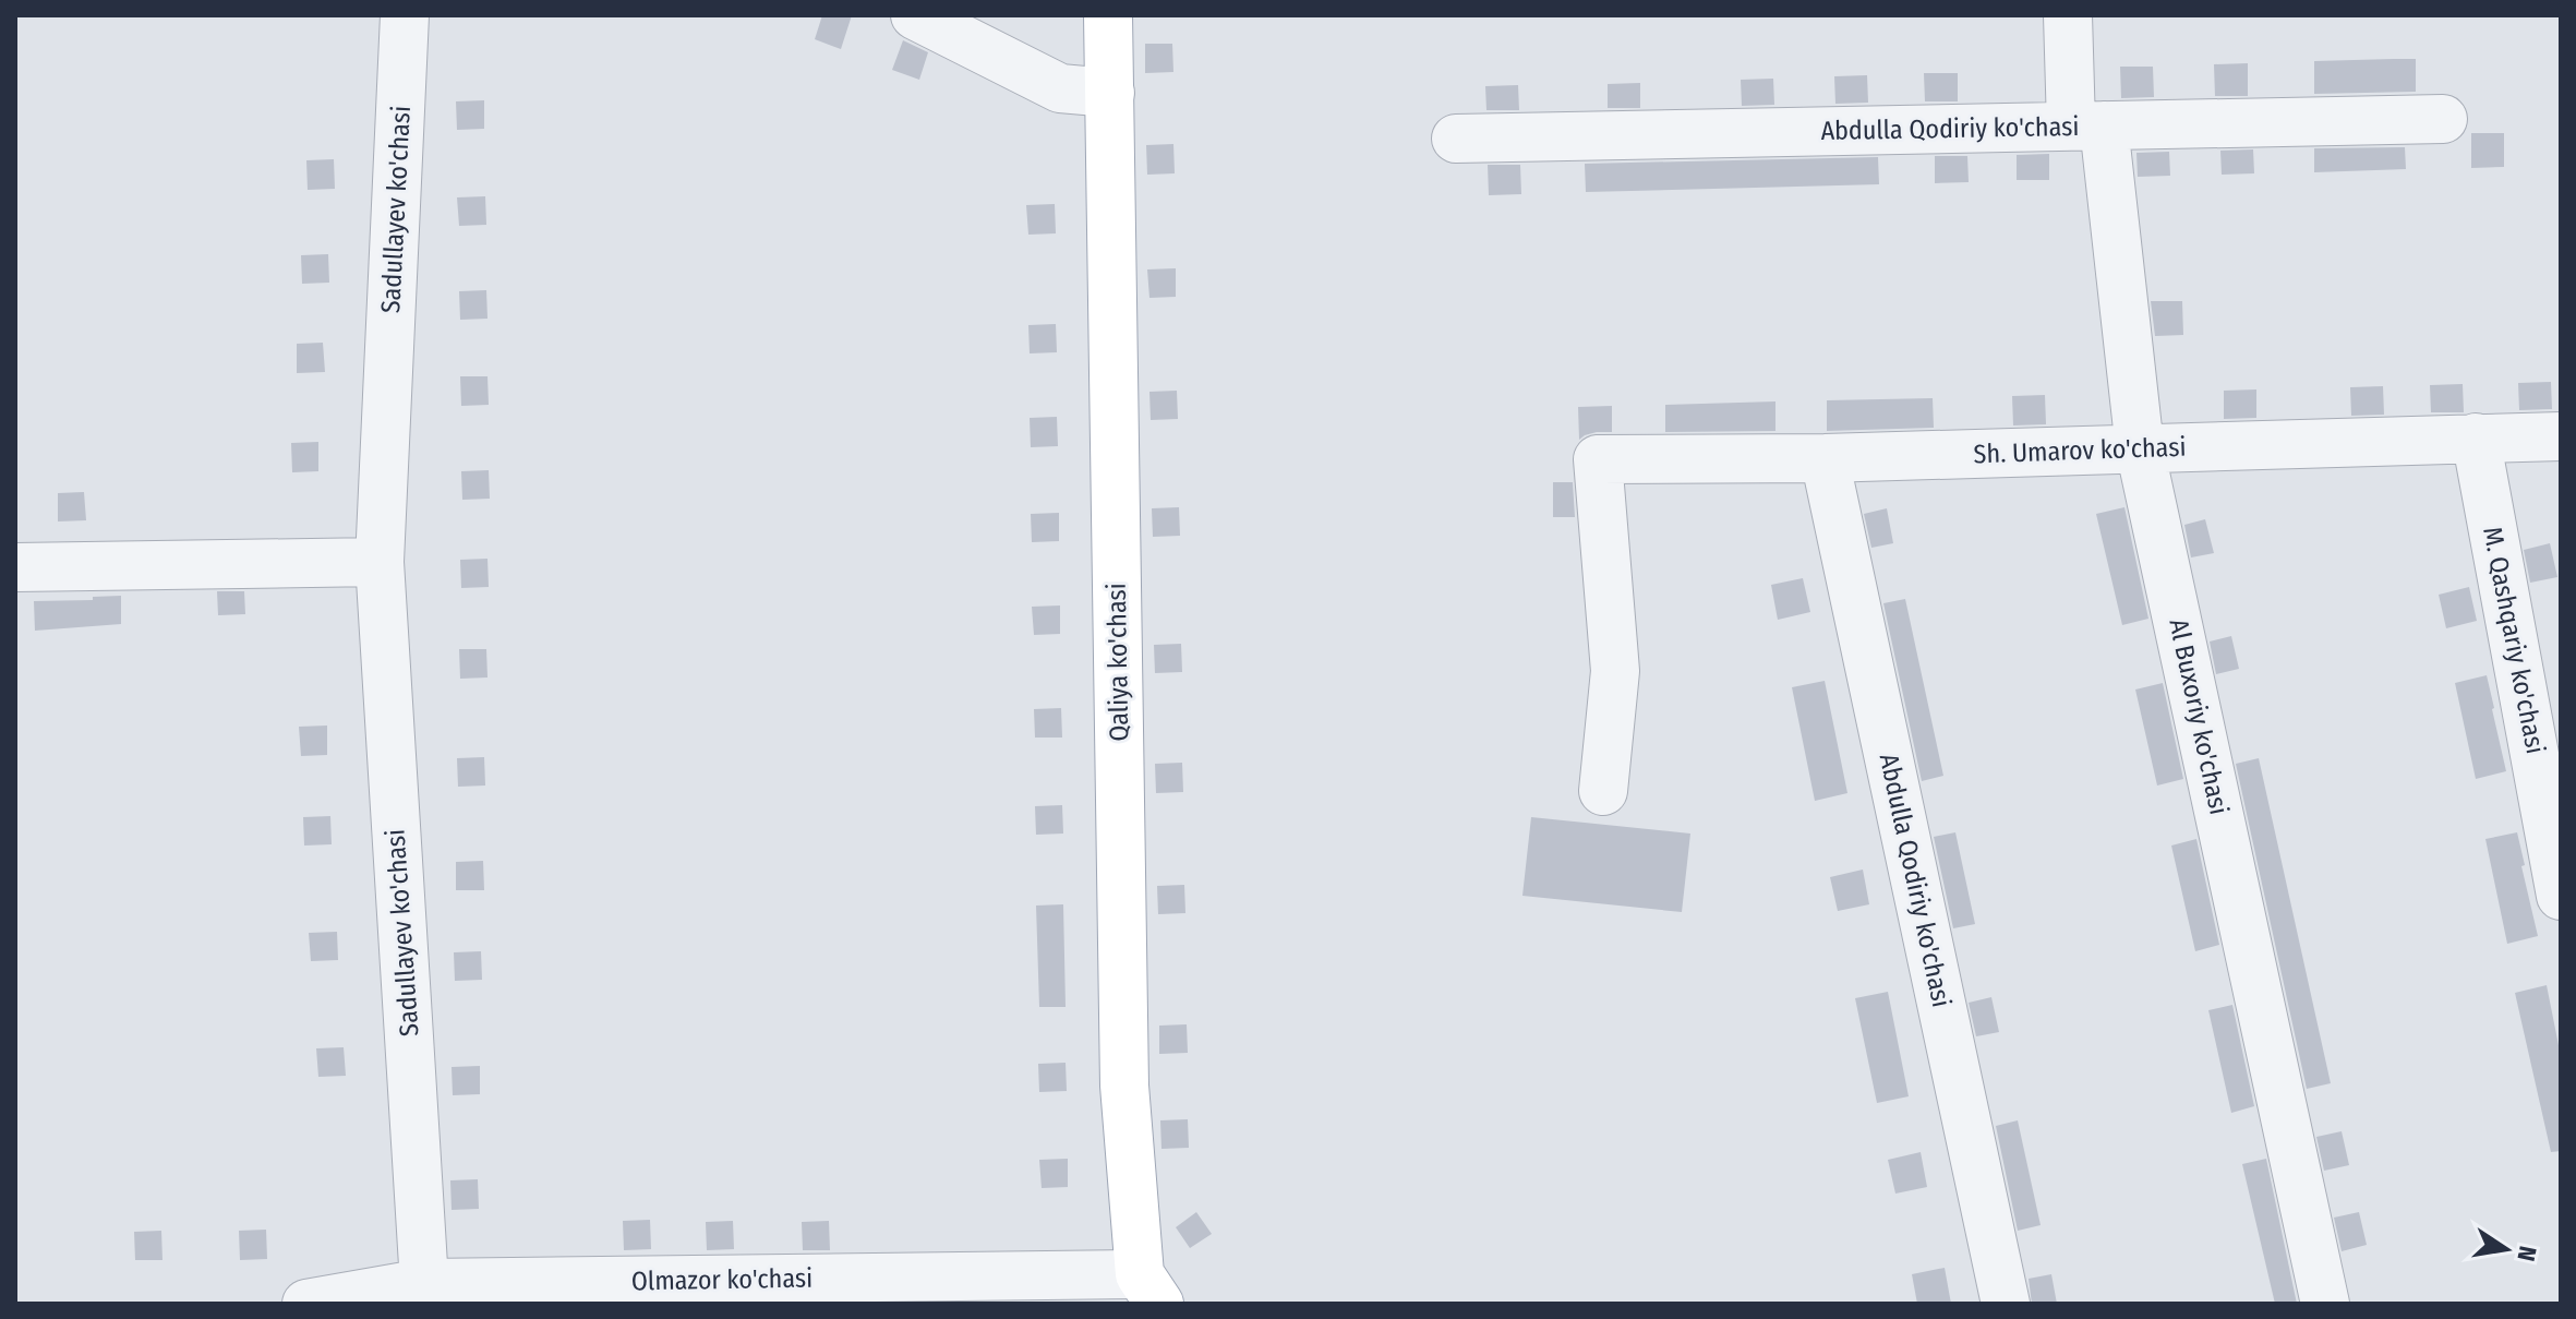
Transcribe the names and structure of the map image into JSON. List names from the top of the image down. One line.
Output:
{"streets":{"main road":["Qaliya ko'chasi"],"street":["Abdulla Qodiriy ko'chasi","Sadullayev ko'chasi","Sh. Umarov ko'chasi","M. Qashqariy ko'chasi","Al Buxoriy ko'chasi","Olmazor ko'chasi"]},"crossings":[["Abdulla Qodiriy ko'chasi","Sh. Umarov ko'chasi"],["Abdulla Qodiriy ko'chasi","Al Buxoriy ko'chasi"],["Sadullayev ko'chasi","Olmazor ko'chasi"],["Sh. Umarov ko'chasi","M. Qashqariy ko'chasi"],["Sh. Umarov ko'chasi","Al Buxoriy ko'chasi"],["Qaliya ko'chasi","Olmazor ko'chasi"]],"north":"right"}
